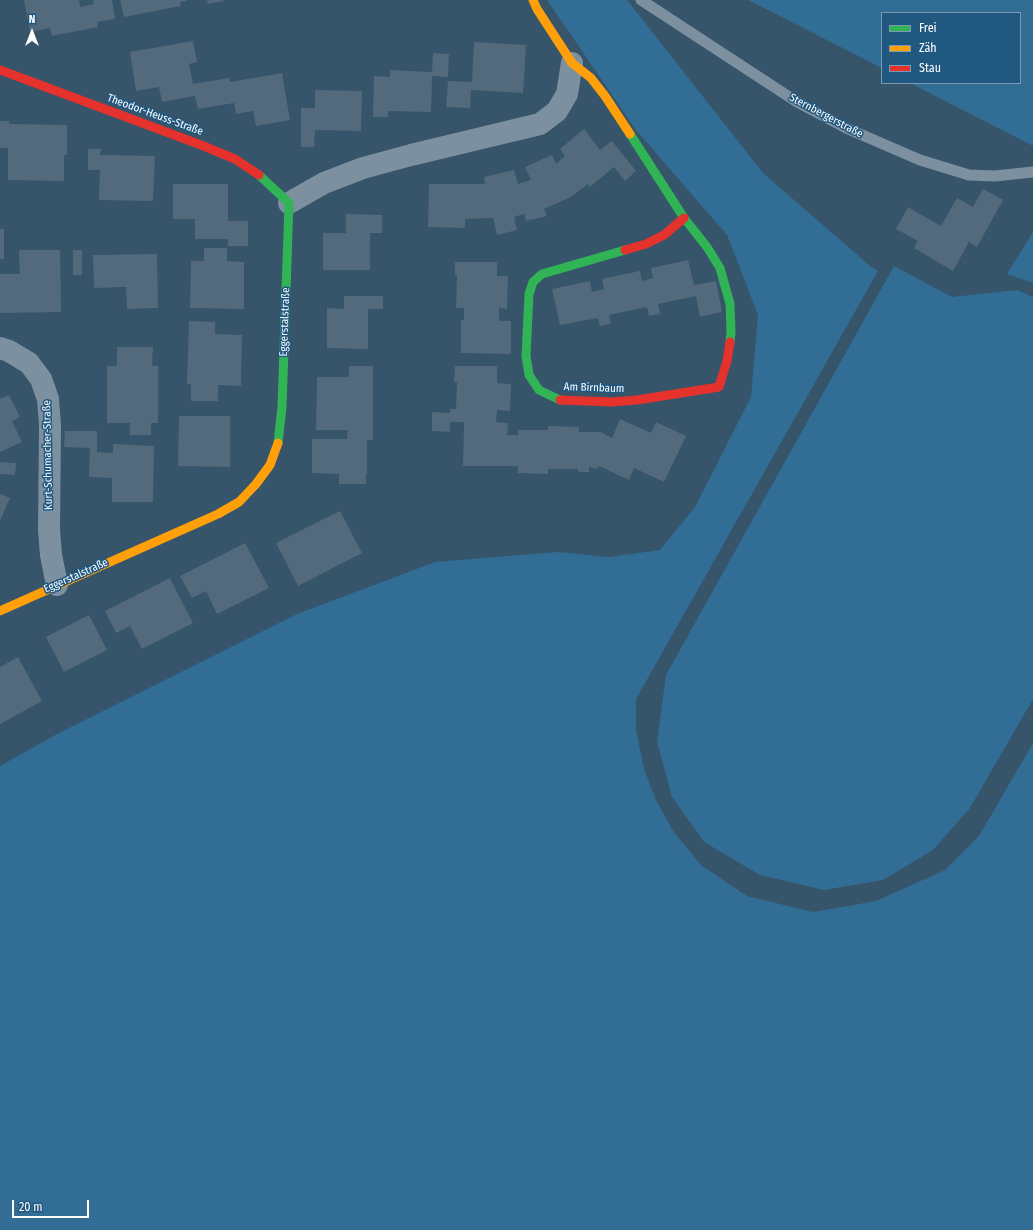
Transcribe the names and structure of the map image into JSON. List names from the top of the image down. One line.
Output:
{"streets":{"street":["Theodor-Heuss-Straße","Eggerstalstraße","Am Birnbaum","Kurt-Schumacher-Straße"],"lane":["Sternbergerstraße"]},"crossings":[["Theodor-Heuss-Straße","Eggerstalstraße"],["Eggerstalstraße","Kurt-Schumacher-Straße"]],"legend":["Frei","Zäh","Stau"],"scale_bar":"20 m","north":"top"}
